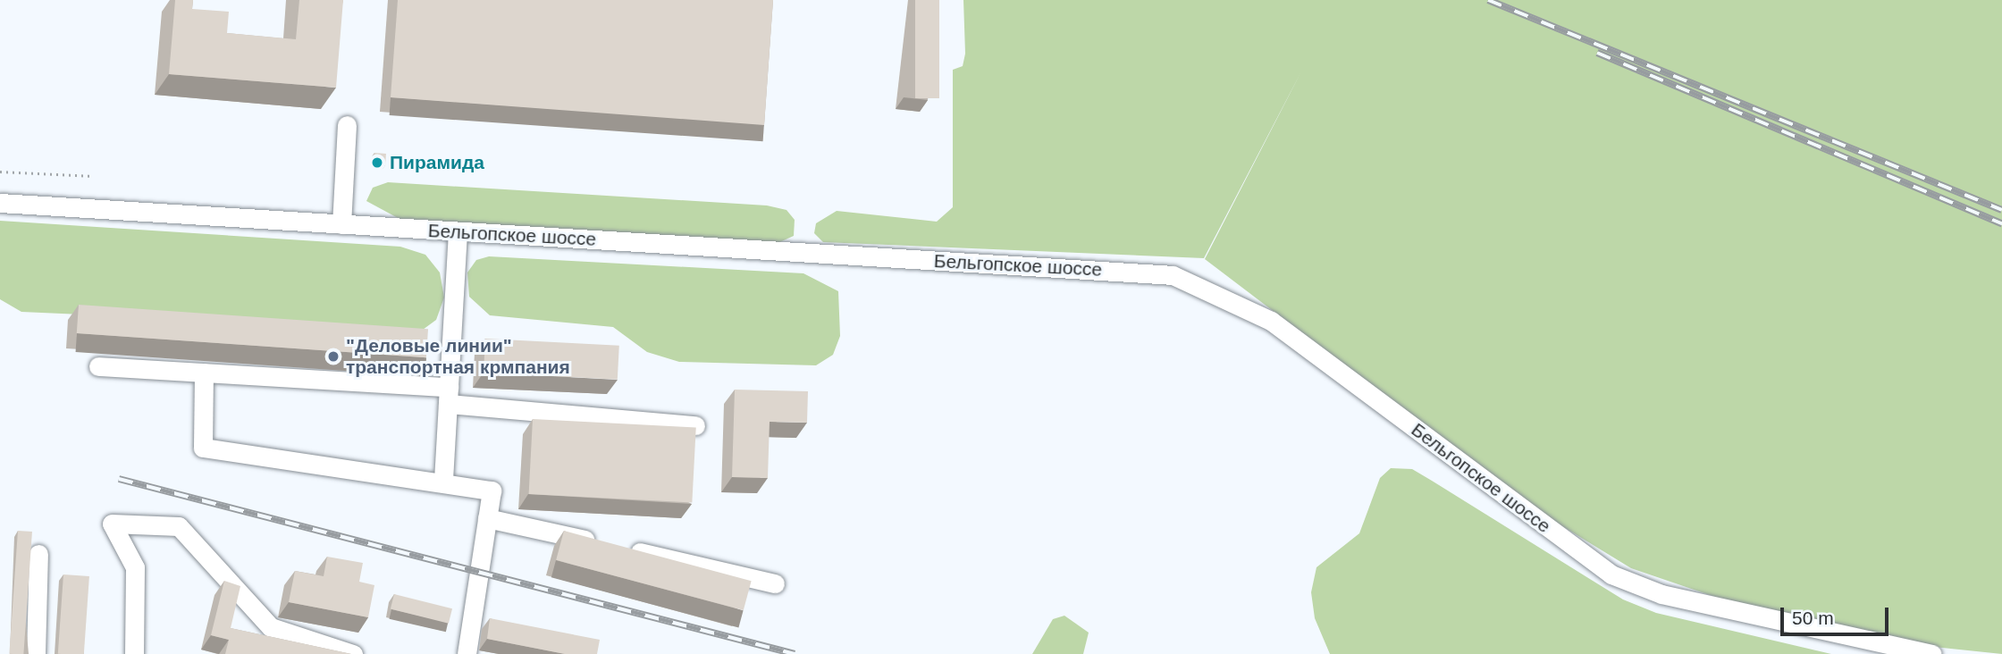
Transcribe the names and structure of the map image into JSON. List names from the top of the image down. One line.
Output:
{"streets":{"street":["Бельгопское шоссе"]},"places":["Пирамида","\"Деловые линии\" транспортная крмпания"],"scale_bar":"50 m"}
